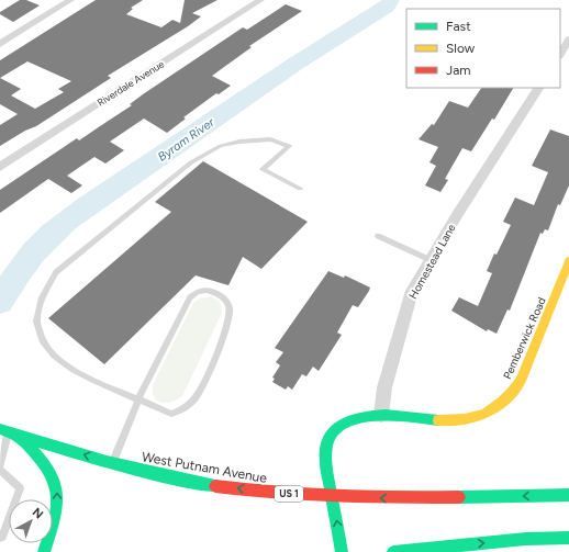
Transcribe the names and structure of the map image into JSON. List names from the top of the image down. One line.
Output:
{"streets":{"main road":["Pemberwick Road","West Putnam Avenue","US 1"],"street":["Riverdale Avenue","Homestead Lane"]},"crossings":[["Homestead Lane","Pemberwick Road"]],"water":["Byram River"],"legend":["Fast","Slow","Jam"],"north":"top right"}
